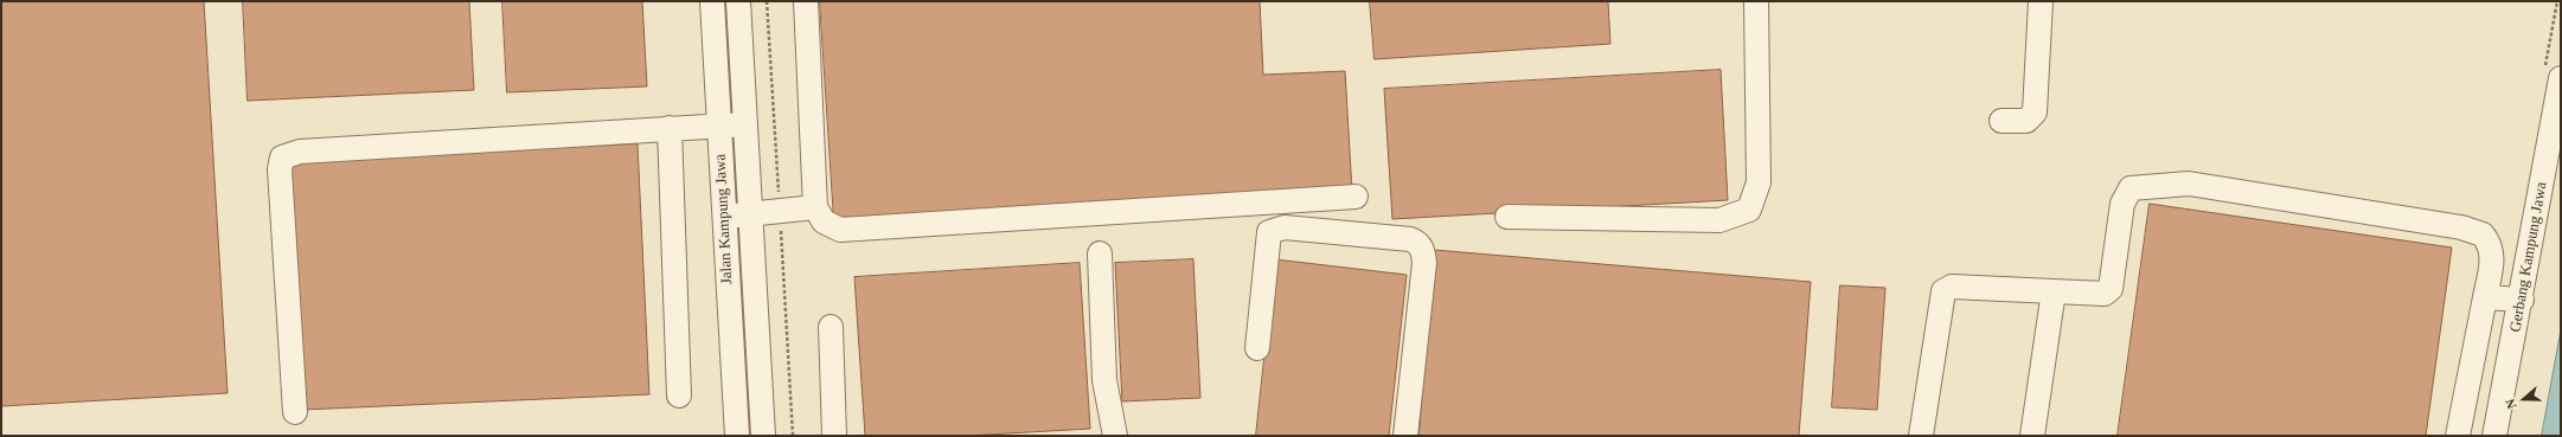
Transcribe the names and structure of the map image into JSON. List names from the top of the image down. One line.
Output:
{"streets":{"street":["Jalan Kampung Jawa","Gerbang Kampung Jawa"]},"north":"left"}
